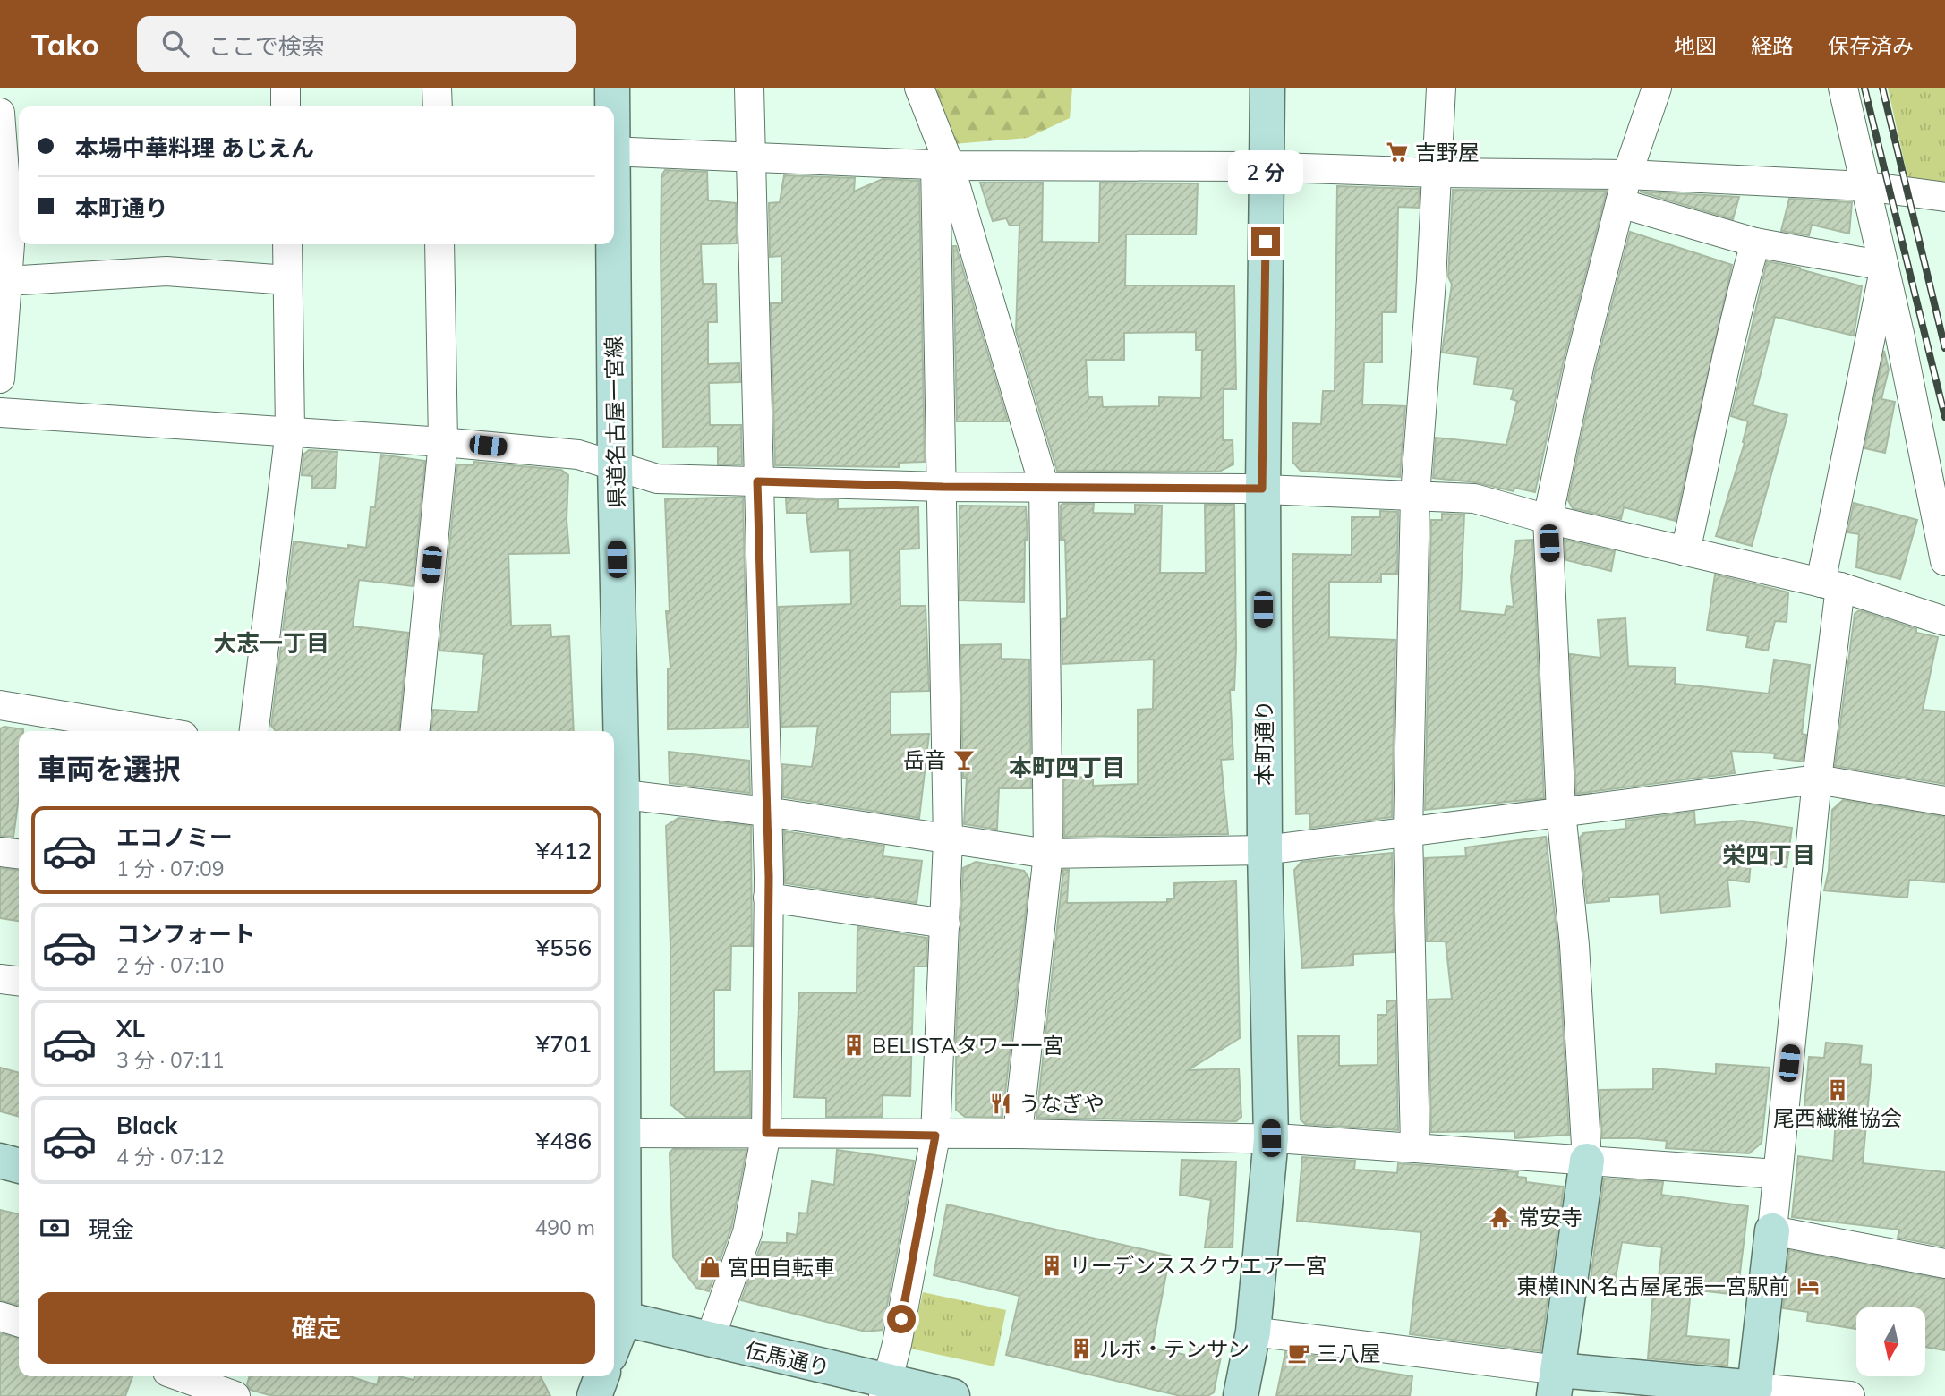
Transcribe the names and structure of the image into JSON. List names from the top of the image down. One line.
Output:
{"streets":{"street":["県道名古屋一宮線","本町通り","伝馬通り"]},"crossings":[["県道名古屋一宮線","伝馬通り"]],"districts":["大志一丁目","本町四丁目","栄四丁目"],"places":{"supermarket":["吉野屋"],"bar":["岳音"],"building":["BELISTAタワー一宮","尾西繊維協会","リーデンススクウエア一宮","ルボ・テンサン"],"restaurant":["うなぎや"],"temple":["常安寺"],"shop":["宮田自転車"],"hotel":["東横INN名古屋尾張一宮駅前"],"cafe":["三八屋"]},"north":"bottom","page":{"header":"Tako","search":"ここで検索","nav":["地図","経路","保存済み"],"banner":["本場中華料理 あじえん","本町通り"],"bubble":"2 分","heading":"車両を選択","list":[{"name":"エコノミー","note":"1 分 · 07:09","value":"¥412"},{"name":"コンフォート","note":"2 分 · 07:10","value":"¥556"},{"name":"XL","note":"3 分 · 07:11","value":"¥701"},{"name":"Black","note":"4 分 · 07:12","value":"¥486"}],"pay":["現金","490 m"],"buttons":"確定"}}
